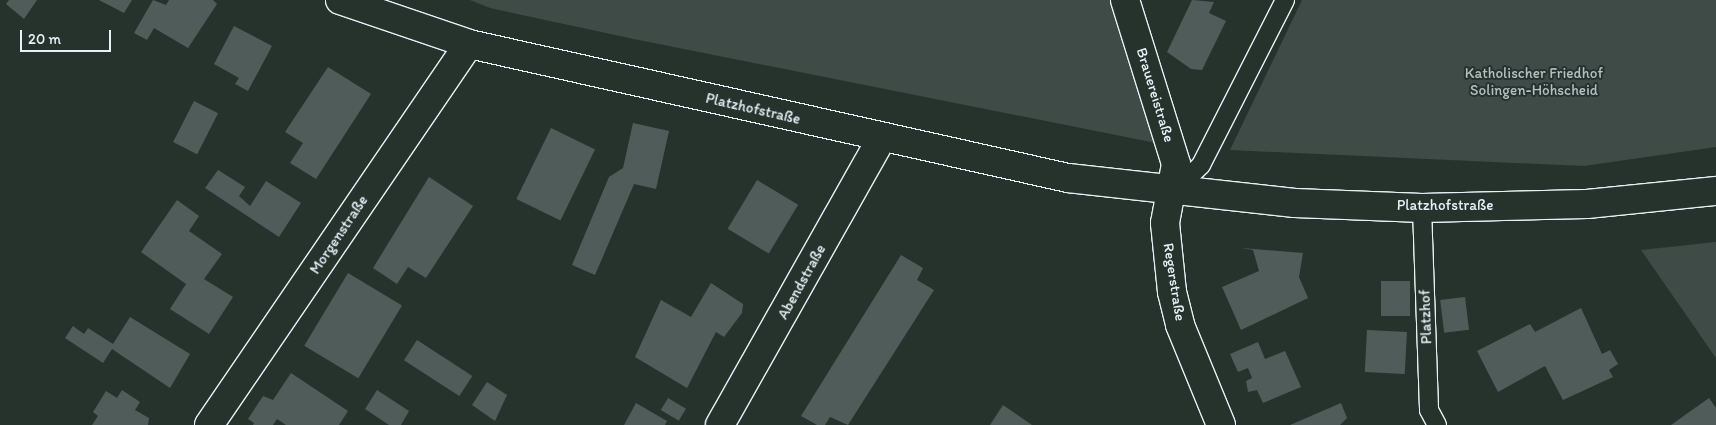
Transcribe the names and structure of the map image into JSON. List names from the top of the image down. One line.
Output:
{"streets":{"main road":["Brauereistraße","Platzhofstraße","Morgenstraße","Abendstraße","Regerstraße"],"lane":["Platzhof"]},"crossings":[["Brauereistraße","Platzhofstraße"],["Brauereistraße","Regerstraße"],["Platzhofstraße","Morgenstraße"],["Platzhofstraße","Abendstraße"],["Platzhofstraße","Regerstraße"],["Platzhofstraße","Platzhof"]],"parks":["Katholischer Friedhof Solingen-Höhscheid"],"scale_bar":"20 m"}
